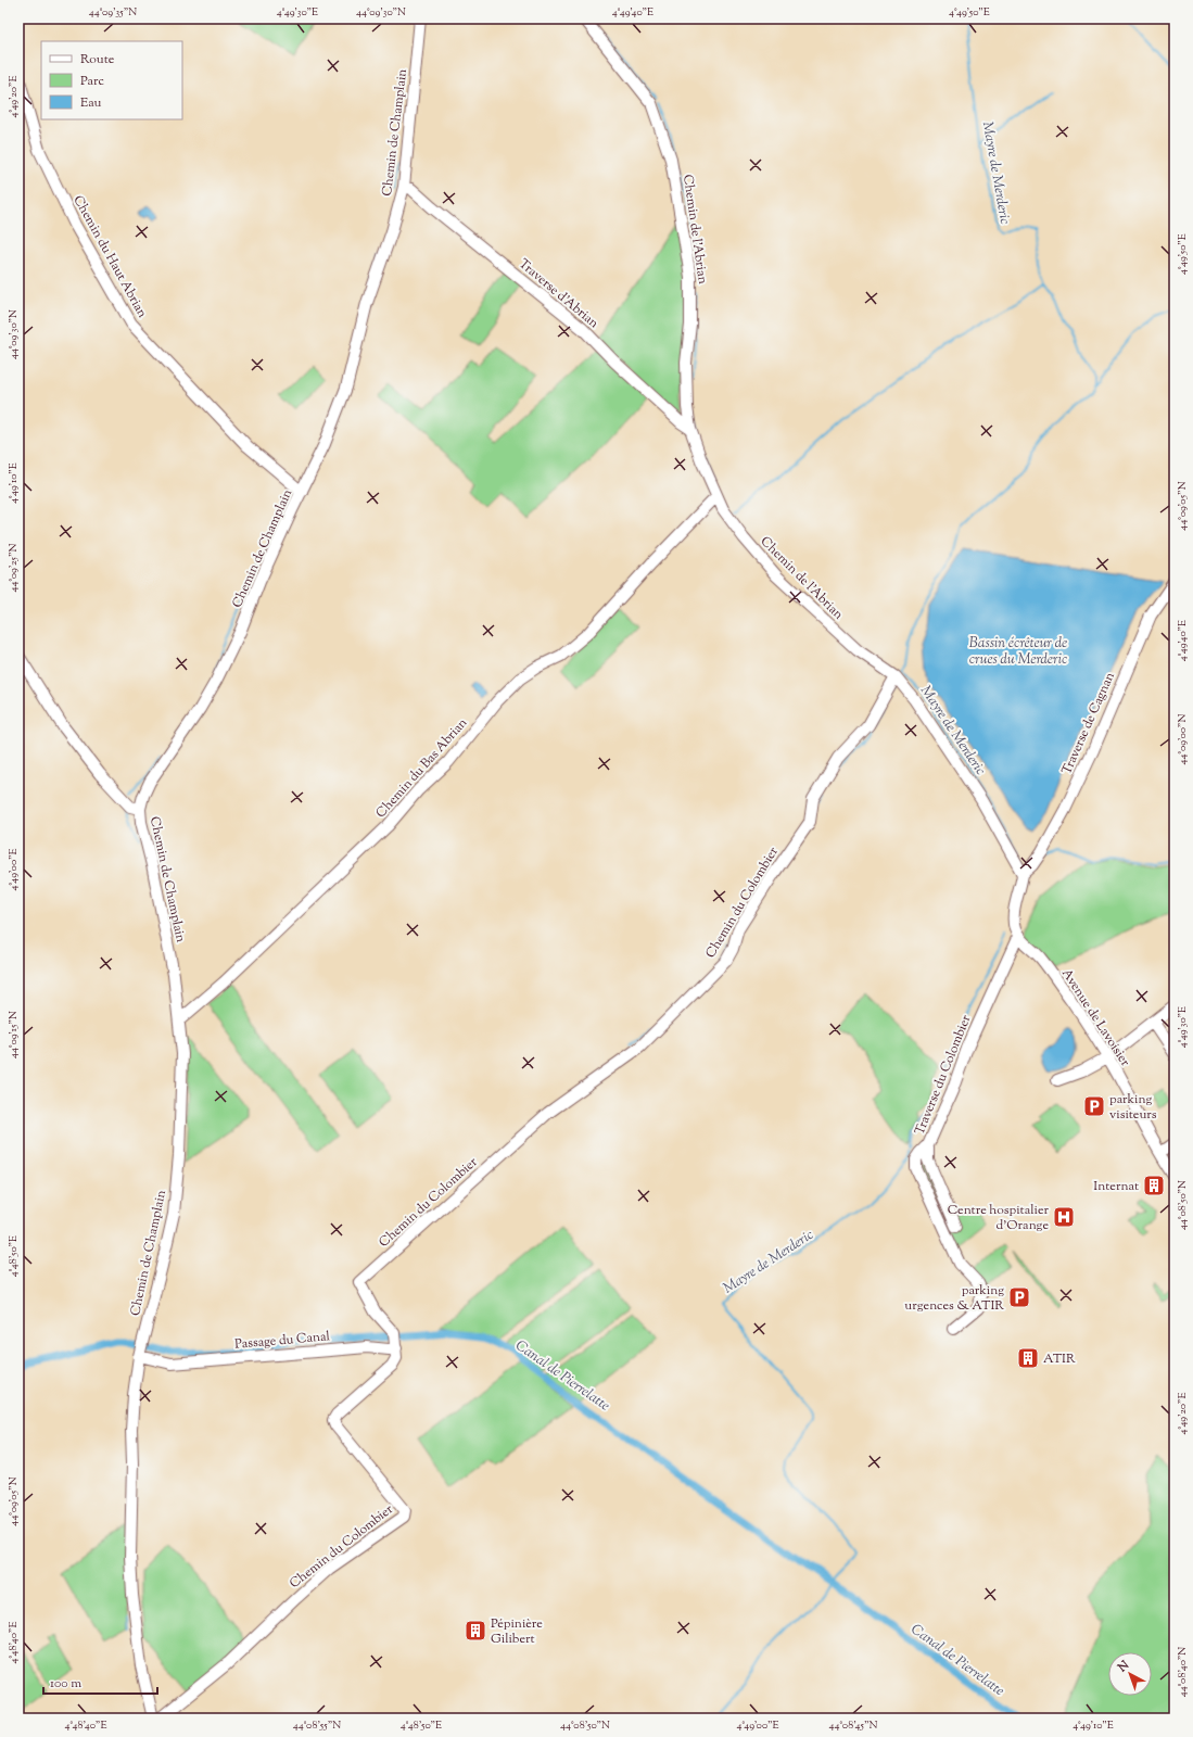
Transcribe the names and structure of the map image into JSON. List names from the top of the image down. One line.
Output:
{"streets":{"street":["Chemin de Champlain","Chemin de l'Abrian","Chemin du Haut Abrian","Traverse d'Abrian","Traverse de Cagnan","Chemin du Bas Abrian","Chemin du Colombier","Avenue de Lavoisier","Traverse du Colombier","Passage du Canal"]},"crossings":[["Chemin de Champlain","Chemin du Haut Abrian"],["Chemin de Champlain","Traverse d'Abrian"],["Chemin de Champlain","Chemin du Bas Abrian"],["Chemin de Champlain","Passage du Canal"],["Chemin de l'Abrian","Traverse d'Abrian"],["Chemin de l'Abrian","Traverse de Cagnan"],["Chemin de l'Abrian","Chemin du Bas Abrian"],["Chemin de l'Abrian","Chemin du Colombier"],["Chemin du Colombier","Passage du Canal"],["Avenue de Lavoisier","Traverse du Colombier"]],"water":["Mayre de Merderic","Bassin écrêteur de crues du Merderic","Canal de Pierrelatte"],"places":{"parking":["parking visiteurs","parking urgences & ATIR"],"building":["Internat","ATIR","Pépinière Gilibert"],"hospital":["Centre hospitalier d'Orange"]},"legend":["Route","Parc","Eau"],"scale_bar":"100 m","north":"top left","coordinates":["44°09'35\"N","4°49'30\"E","44°09'30\"N","4°49'40\"E","4°49'50\"E","4°49'20\"E","4°49'10\"E","44°09'05\"N","44°09'25\"N","44°09'00\"N","4°49'00\"E","44°09'15\"N","44°08'50\"N","4°48'50\"E","4°48'40\"E","44°08'40\"N","44°08'55\"N","44°08'45\"N"]}
